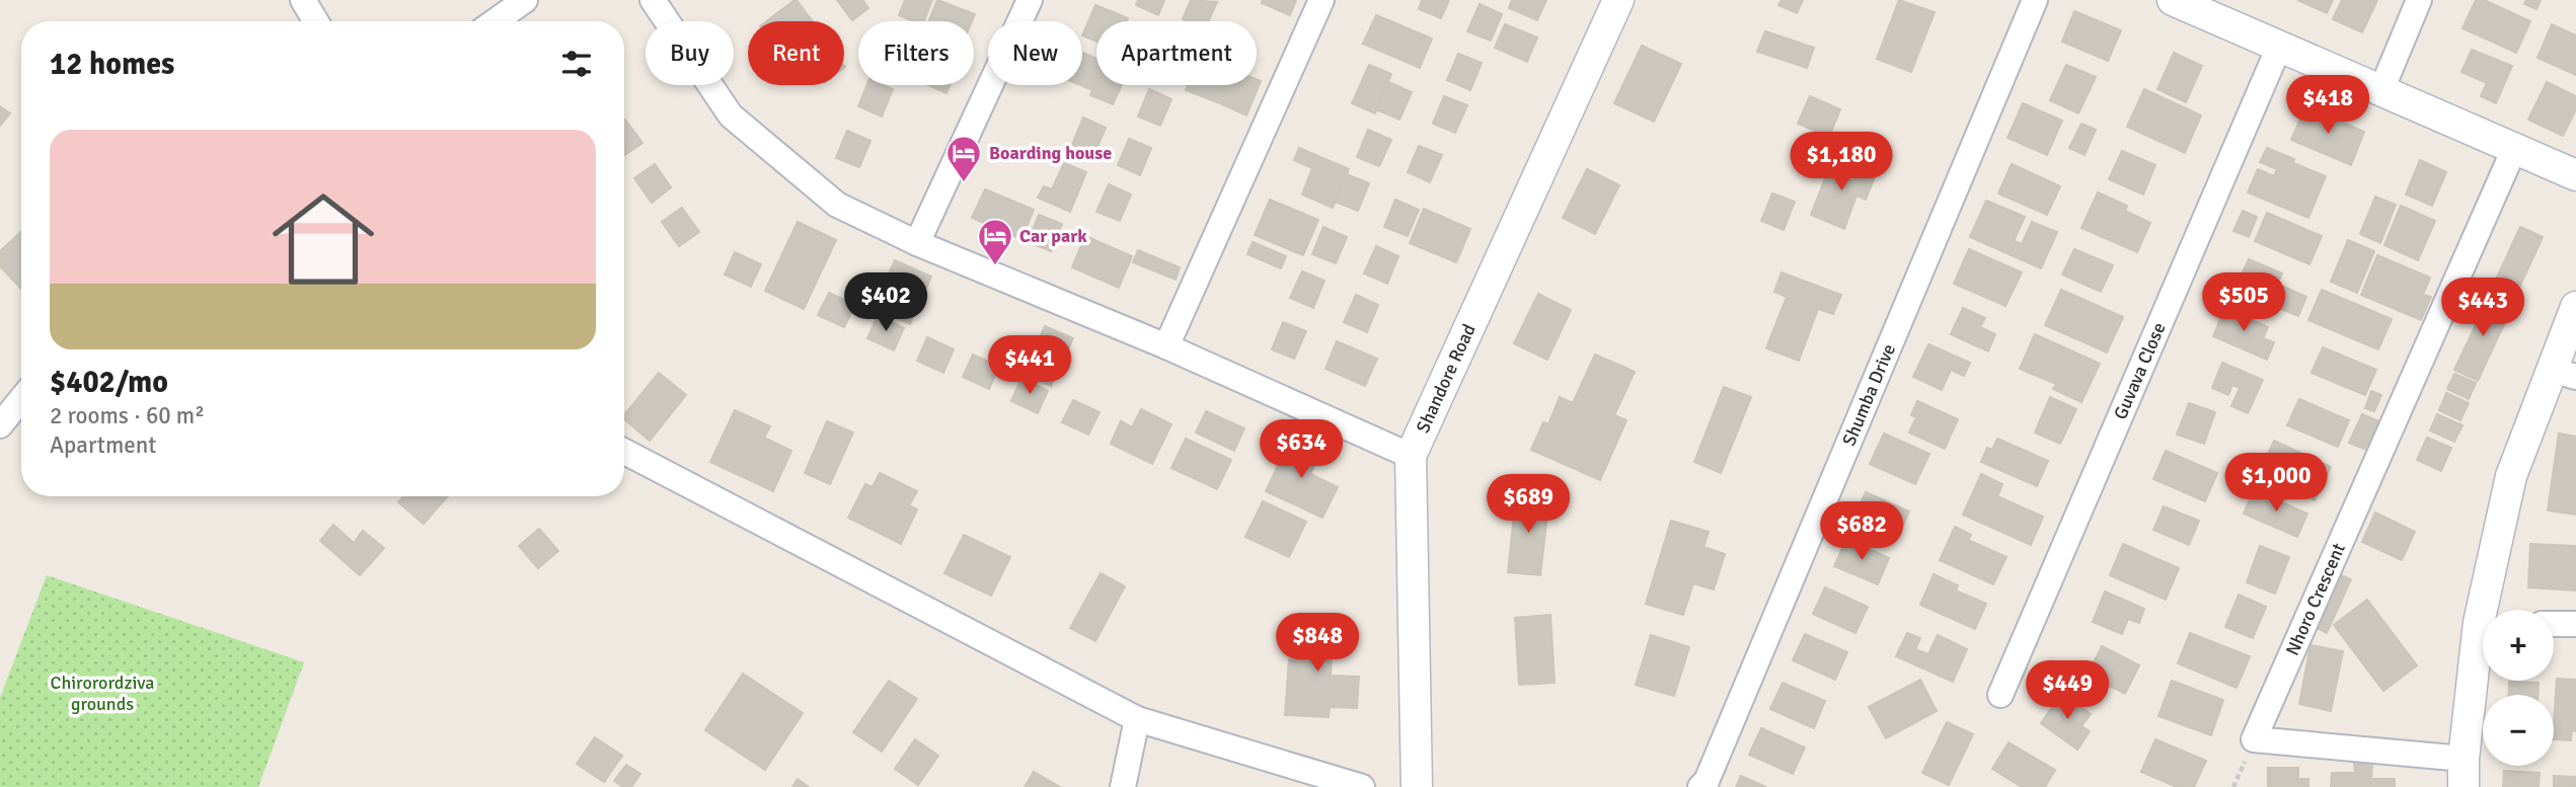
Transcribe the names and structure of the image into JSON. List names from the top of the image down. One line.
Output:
{"streets":{"street":["Guvava Close","Shandore Road","Shumba Drive","Nhoro Crescent"]},"parks":["Chirorordziva grounds"],"places":{"hotel":["Boarding house","Car park"]},"page":{"chip":["Buy","Rent","Filters","New","Apartment"],"heading":"12 homes","price":["$418","$1,180","$402","$505","$443","$441","$634","$1,000","$689","$682","$848","$449"],"list":[{"name":"$402/mo","note":"2 rooms · 60 m² · Apartment"}],"map_buttons":["+","−"]}}
